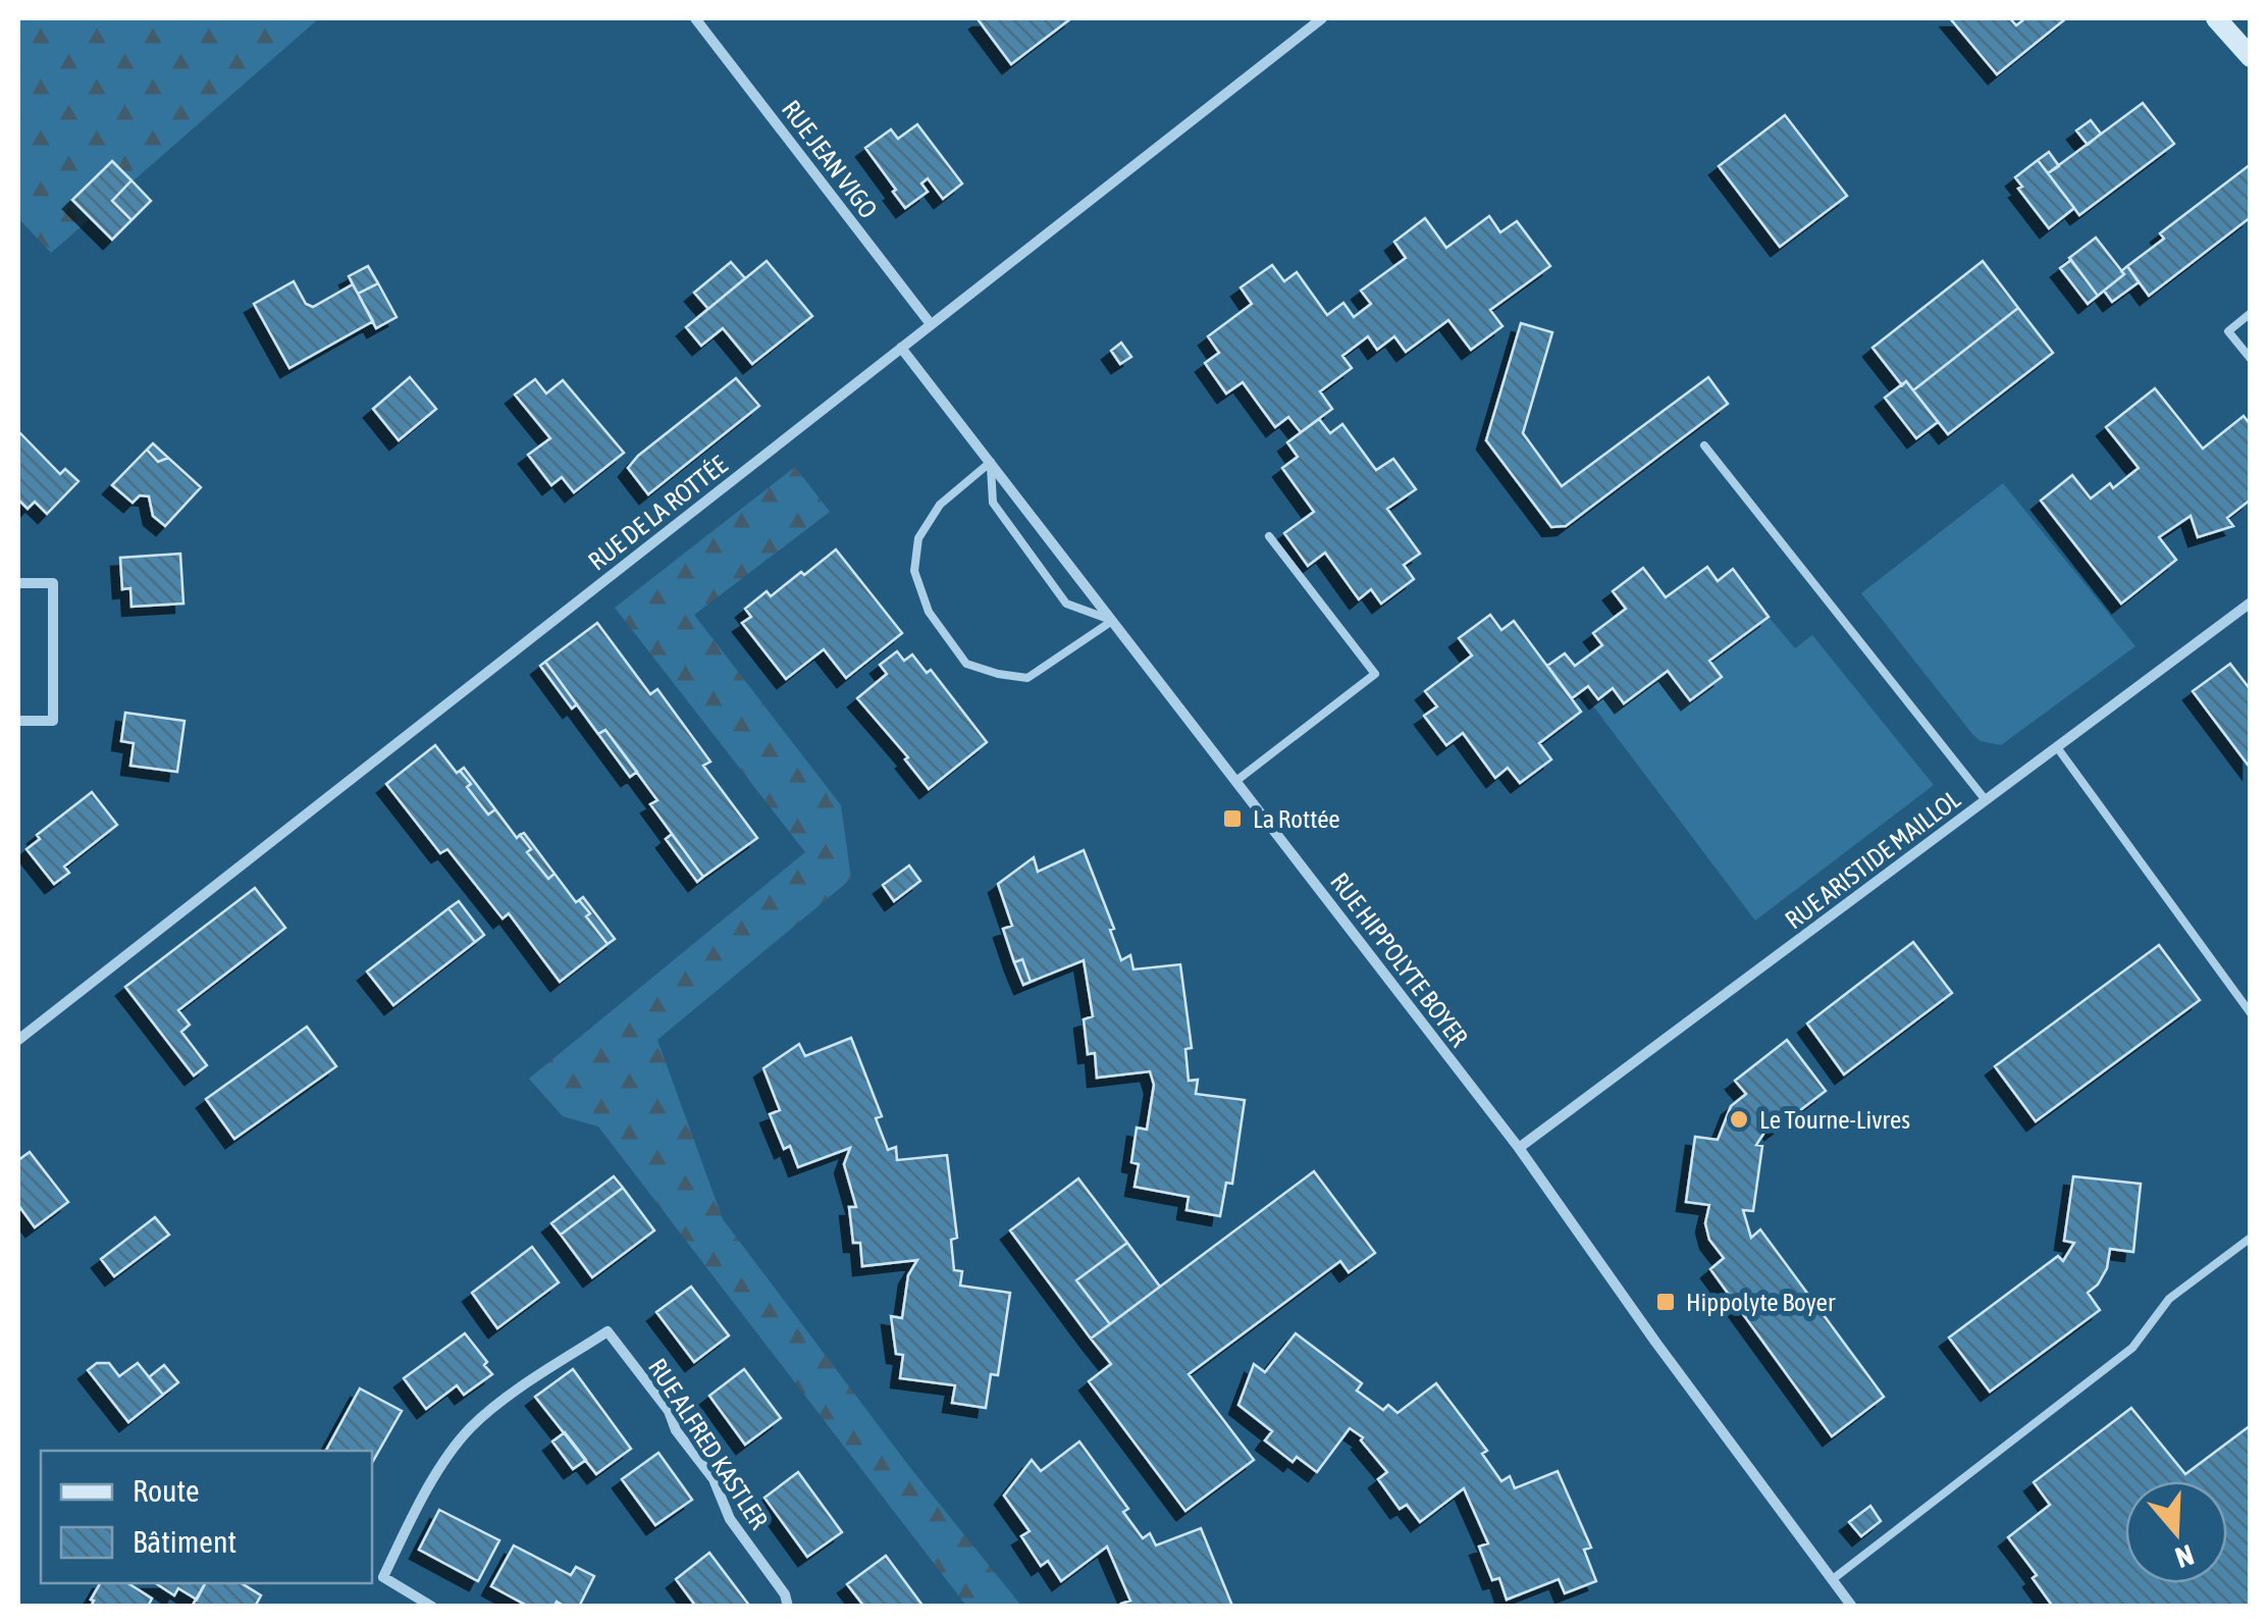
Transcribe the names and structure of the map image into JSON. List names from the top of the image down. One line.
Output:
{"streets":{"street":["RUE JEAN VIGO","RUE DE LA ROTTÉE","RUE ARISTIDE MAILLOL","RUE HIPPOLYTE BOYER","RUE ALFRED KASTLER"]},"crossings":[["RUE JEAN VIGO","RUE DE LA ROTTÉE"],["RUE DE LA ROTTÉE","RUE HIPPOLYTE BOYER"],["RUE ARISTIDE MAILLOL","RUE HIPPOLYTE BOYER"]],"places":{"transit":["La Rottée","Hippolyte Boyer"],"other":["Le Tourne-Livres"]},"legend":["Route","Bâtiment"],"north":"bottom"}
